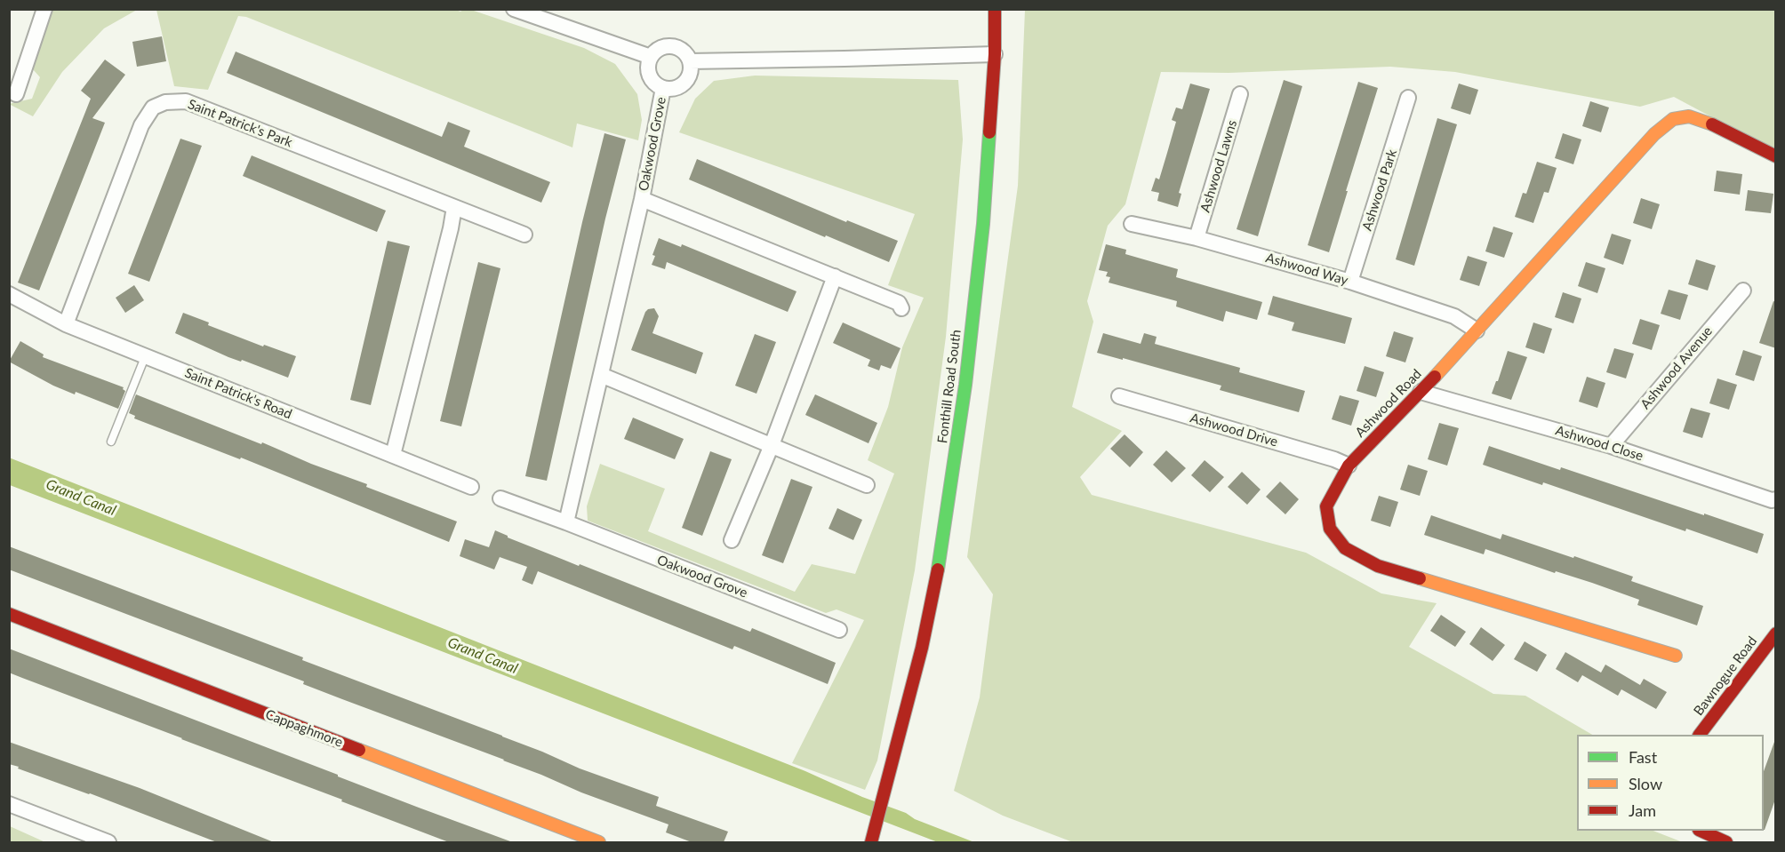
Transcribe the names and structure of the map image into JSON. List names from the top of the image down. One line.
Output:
{"streets":{"street":["Saint Patrick's Park","Oakwood Grove","Ashwood Lawns","Ashwood Park","Ashwood Way","Ashwood Avenue","Fonthill Road South","Saint Patrick's Road","Ashwood Road","Ashwood Drive","Ashwood Close","Bawnogue Road","Cappaghmore"]},"crossings":[["Saint Patrick's Park","Saint Patrick's Road"],["Ashwood Lawns","Ashwood Way"],["Ashwood Park","Ashwood Way"],["Ashwood Way","Ashwood Road"],["Ashwood Avenue","Ashwood Close"],["Ashwood Road","Ashwood Drive"],["Ashwood Road","Ashwood Close"]],"water":["Grand Canal"],"legend":["Fast","Slow","Jam"]}
